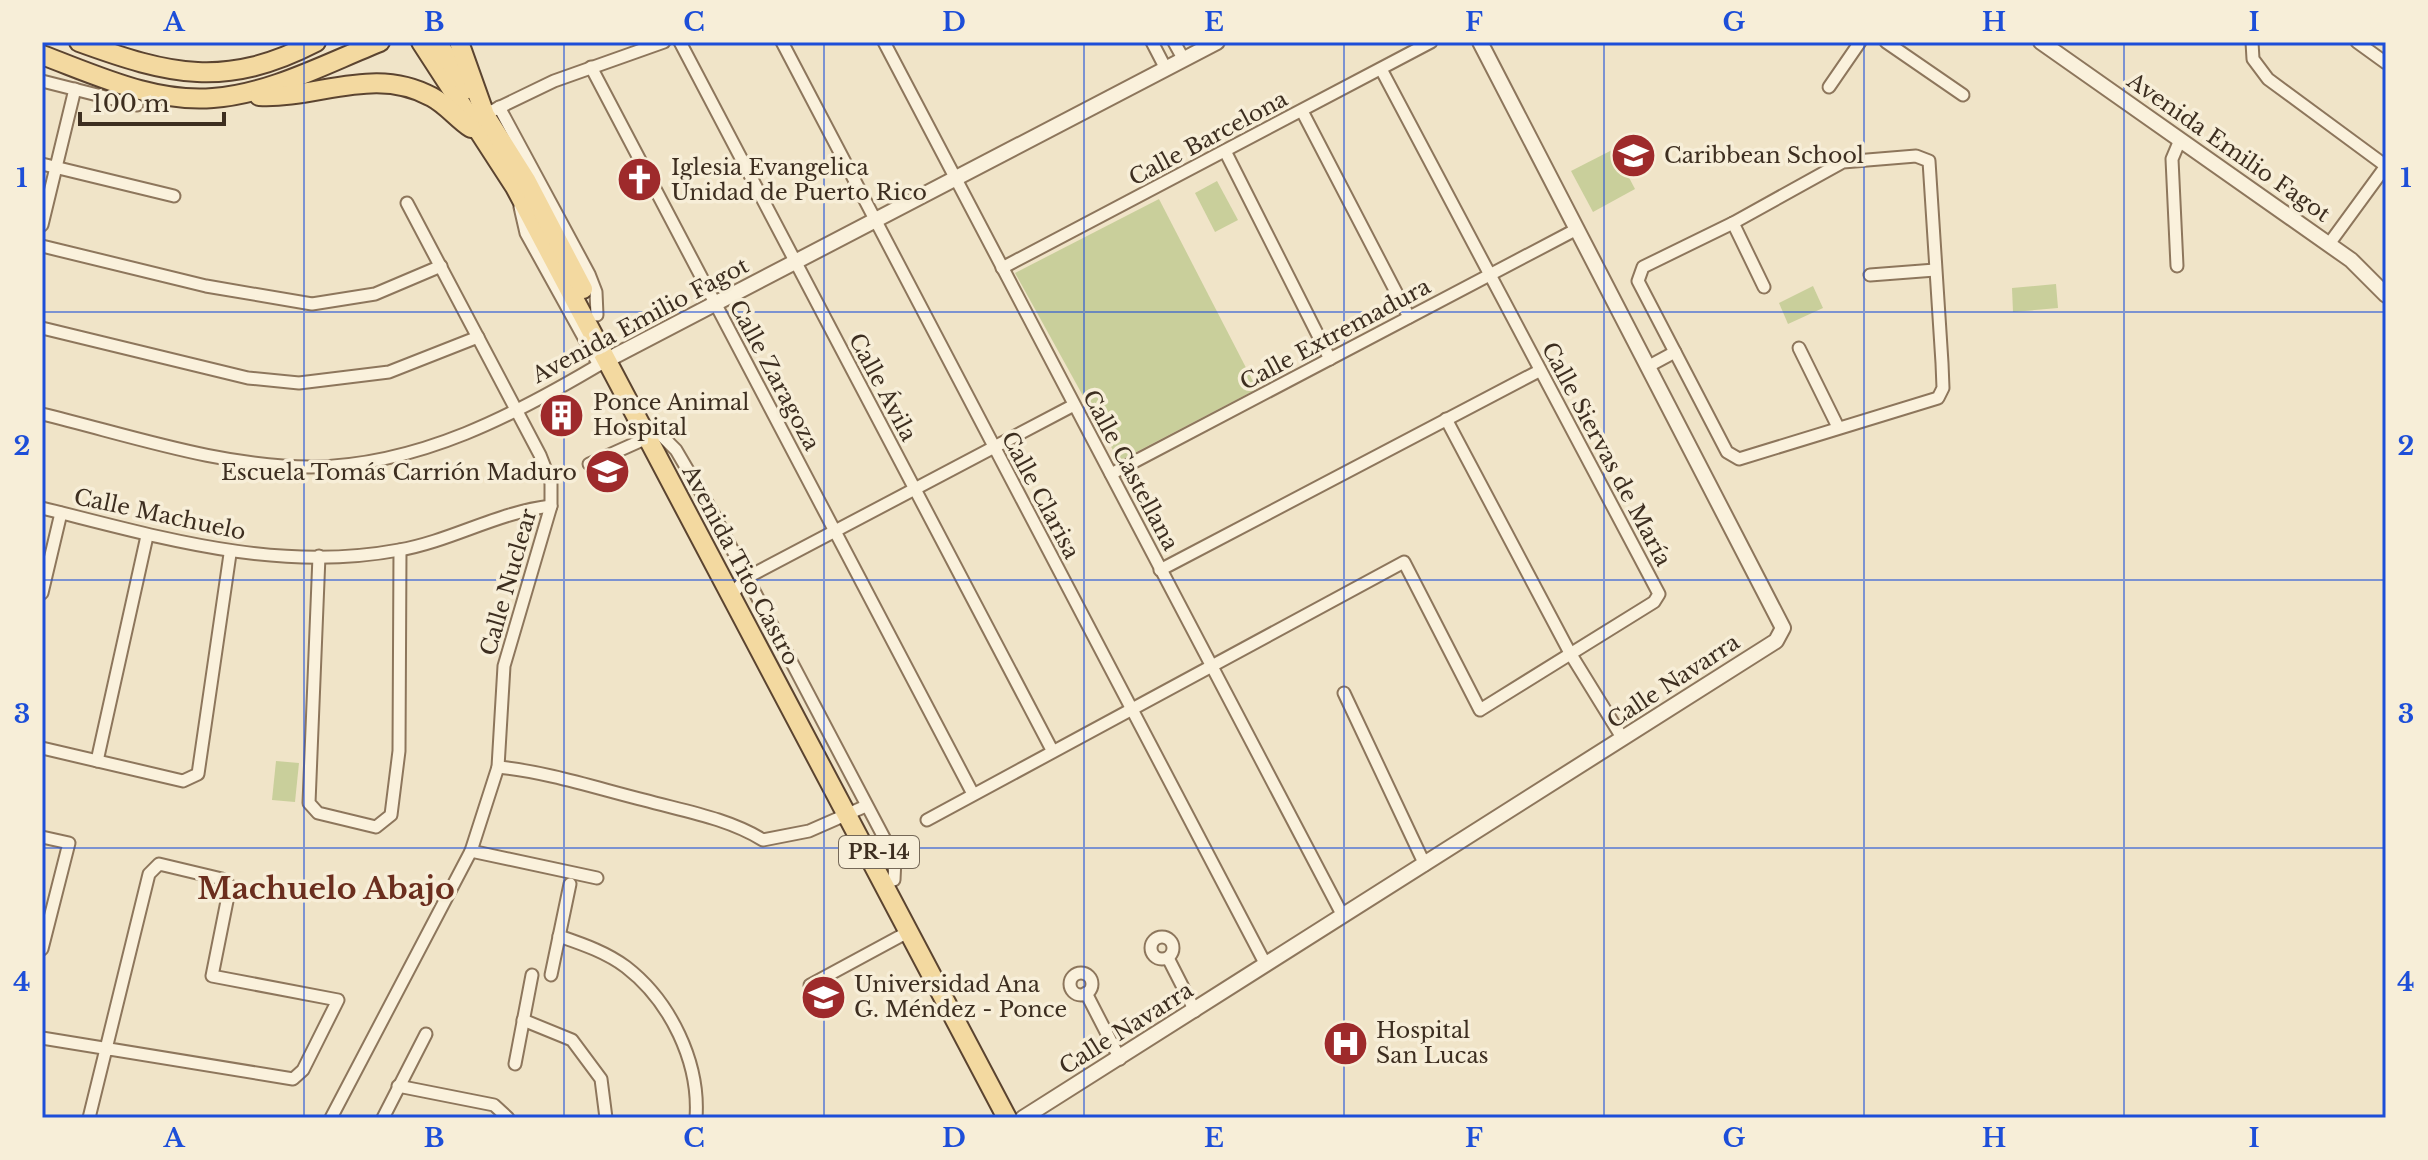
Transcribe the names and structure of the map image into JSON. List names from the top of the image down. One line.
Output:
{"streets":{"main road":["Avenida Tito Castro","PR-14"],"street":["Calle Barcelona","Avenida Emilio Fagot","Calle Extremadura","Calle Zaragoza","Calle Ávila","Calle Siervas de María","Calle Castellana","Calle Clarisa","Calle Machuelo","Calle Nuclear","Calle Navarra"]},"crossings":[["Calle Barcelona","Calle Siervas de María"],["Calle Barcelona","Calle Castellana"],["Avenida Emilio Fagot","Calle Zaragoza"],["Avenida Emilio Fagot","Calle Ávila"],["Avenida Emilio Fagot","Calle Castellana"],["Avenida Emilio Fagot","Calle Clarisa"],["Avenida Emilio Fagot","Avenida Tito Castro"],["Avenida Emilio Fagot","Calle Nuclear"],["Calle Extremadura","Calle Siervas de María"],["Calle Extremadura","Calle Castellana"],["Calle Extremadura","Calle Navarra"],["Calle Zaragoza","Calle Siervas de María"],["Calle Ávila","Calle Siervas de María"],["Calle Siervas de María","Calle Castellana"],["Calle Siervas de María","Calle Clarisa"],["Calle Castellana","Calle Navarra"],["Calle Clarisa","Calle Navarra"],["Calle Machuelo","Calle Nuclear"],["Avenida Tito Castro","Calle Navarra"]],"districts":["Machuelo Abajo"],"places":{"school or university":["Caribbean School","Escuela Tomás Carrión Maduro","Universidad Ana G. Méndez - Ponce"],"church":["Iglesia Evangelica Unidad de Puerto Rico"],"building":["Ponce Animal Hospital"],"hospital":["Hospital San Lucas"]},"scale_bar":"100 m","grid":{"columns":["A","B","C","D","E","F","G","H","I"],"rows":["1","2","3","4"]}}
